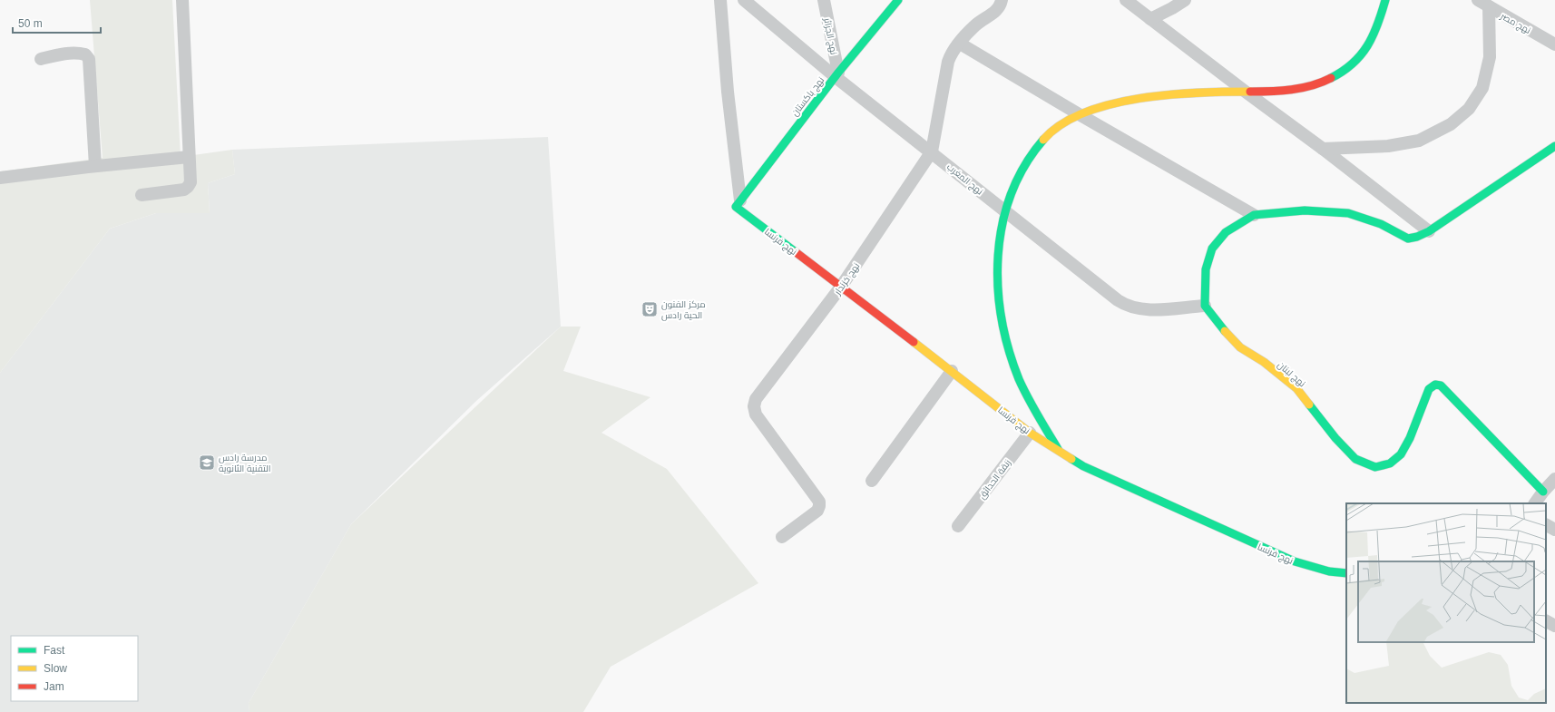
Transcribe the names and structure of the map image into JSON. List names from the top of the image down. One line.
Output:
{"streets":{"street":["نهج مصر","نهج الجزائر","نهج باكستان","نهج المغرب","نهج فرنسا","نهج خزندار","نهج لبنان","زنقة الحدائق"]},"crossings":[["نهج الجزائر","نهج باكستان"],["نهج الجزائر","نهج المغرب"],["نهج باكستان","نهج المغرب"],["نهج باكستان","نهج فرنسا"],["نهج المغرب","نهج خزندار"],["نهج المغرب","نهج لبنان"],["نهج فرنسا","نهج خزندار"],["نهج فرنسا","زنقة الحدائق"]],"places":{"theatre":["مركز الفنون الحية رادس"],"school or university":["مدرسة رادس التقنية الثانوية"]},"legend":["Fast","Slow","Jam"],"scale_bar":"50 m"}
